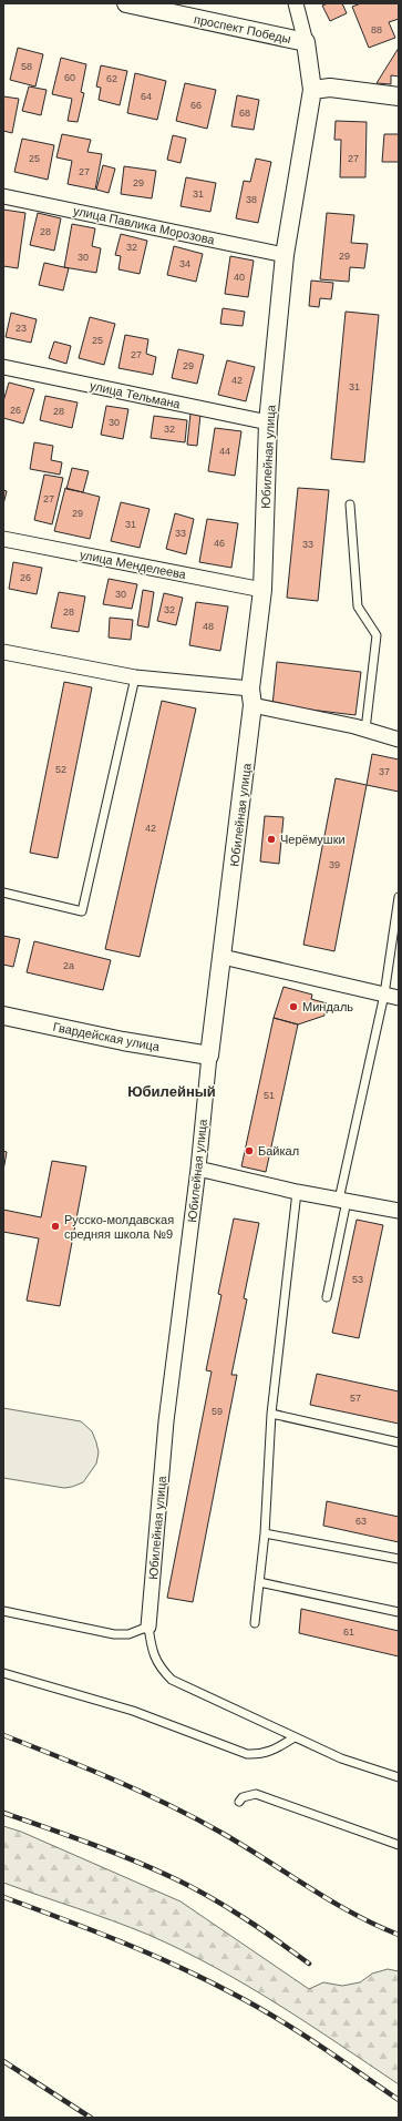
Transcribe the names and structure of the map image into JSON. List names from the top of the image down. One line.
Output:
{"streets":{"street":["проспект Победы","улица Павлика Морозова","улица Тельмана","Юбилейная улица","улица Менделеева","Гвардейская улица"]},"crossings":[["проспект Победы","Юбилейная улица"],["улица Павлика Морозова","Юбилейная улица"],["улица Тельмана","Юбилейная улица"],["Юбилейная улица","улица Менделеева"],["Юбилейная улица","Гвардейская улица"]],"districts":["Юбилейный"],"places":["Черёмушки","Миндаль","Байкал","Русско-молдавская средняя школа №9"],"house_numbers":["88","58","60","62","64","66","68","25","27","27","29","31","38","28","32","29","30","34","40","23","25","27","29","42","31","26","28","30","32","44","27","29","31","33","46","33","26","30","32","28","48","52","37","42","39","2а","51","53","57","59","63","61"]}
